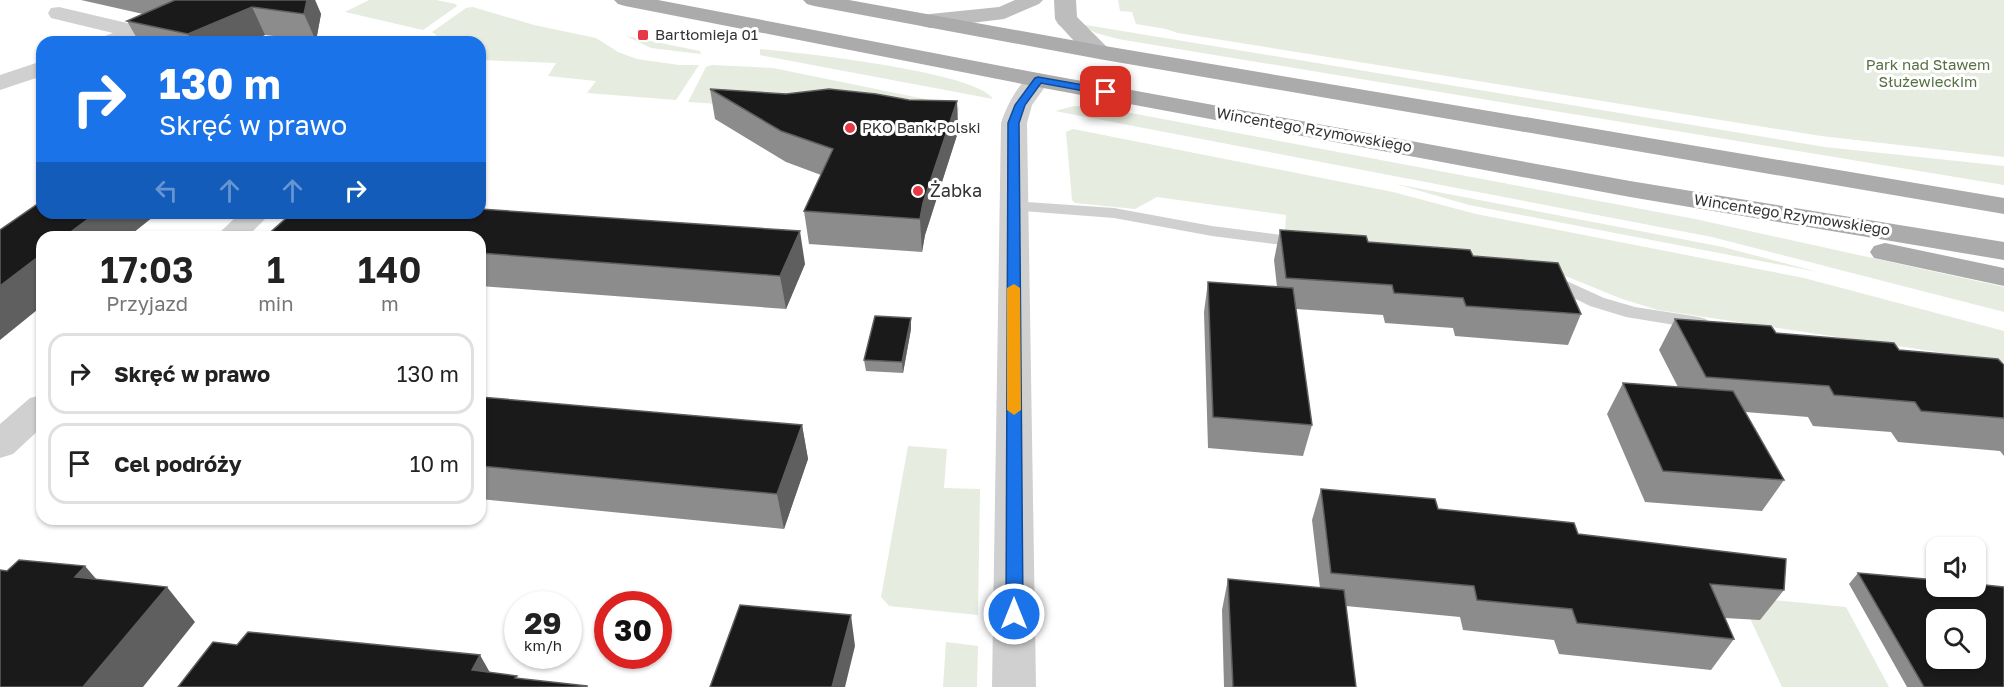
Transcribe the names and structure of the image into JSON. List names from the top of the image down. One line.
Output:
{"streets":{"main road":["Wincentego Rzymowskiego"]},"parks":["Park nad Stawem Służewieckim"],"places":{"transit":["Bartłomieja 01"],"other":["PKO Bank Polski","Żabka"]},"page":{"turn":["130 m","Skręć w prawo"],"eta":["17:03","Przyjazd","1","min","140","m"],"list":[{"name":"Skręć w prawo","value":"130 m"},{"name":"Cel podróży","value":"10 m"}],"speed":"29 km/h","limit":"30"}}
